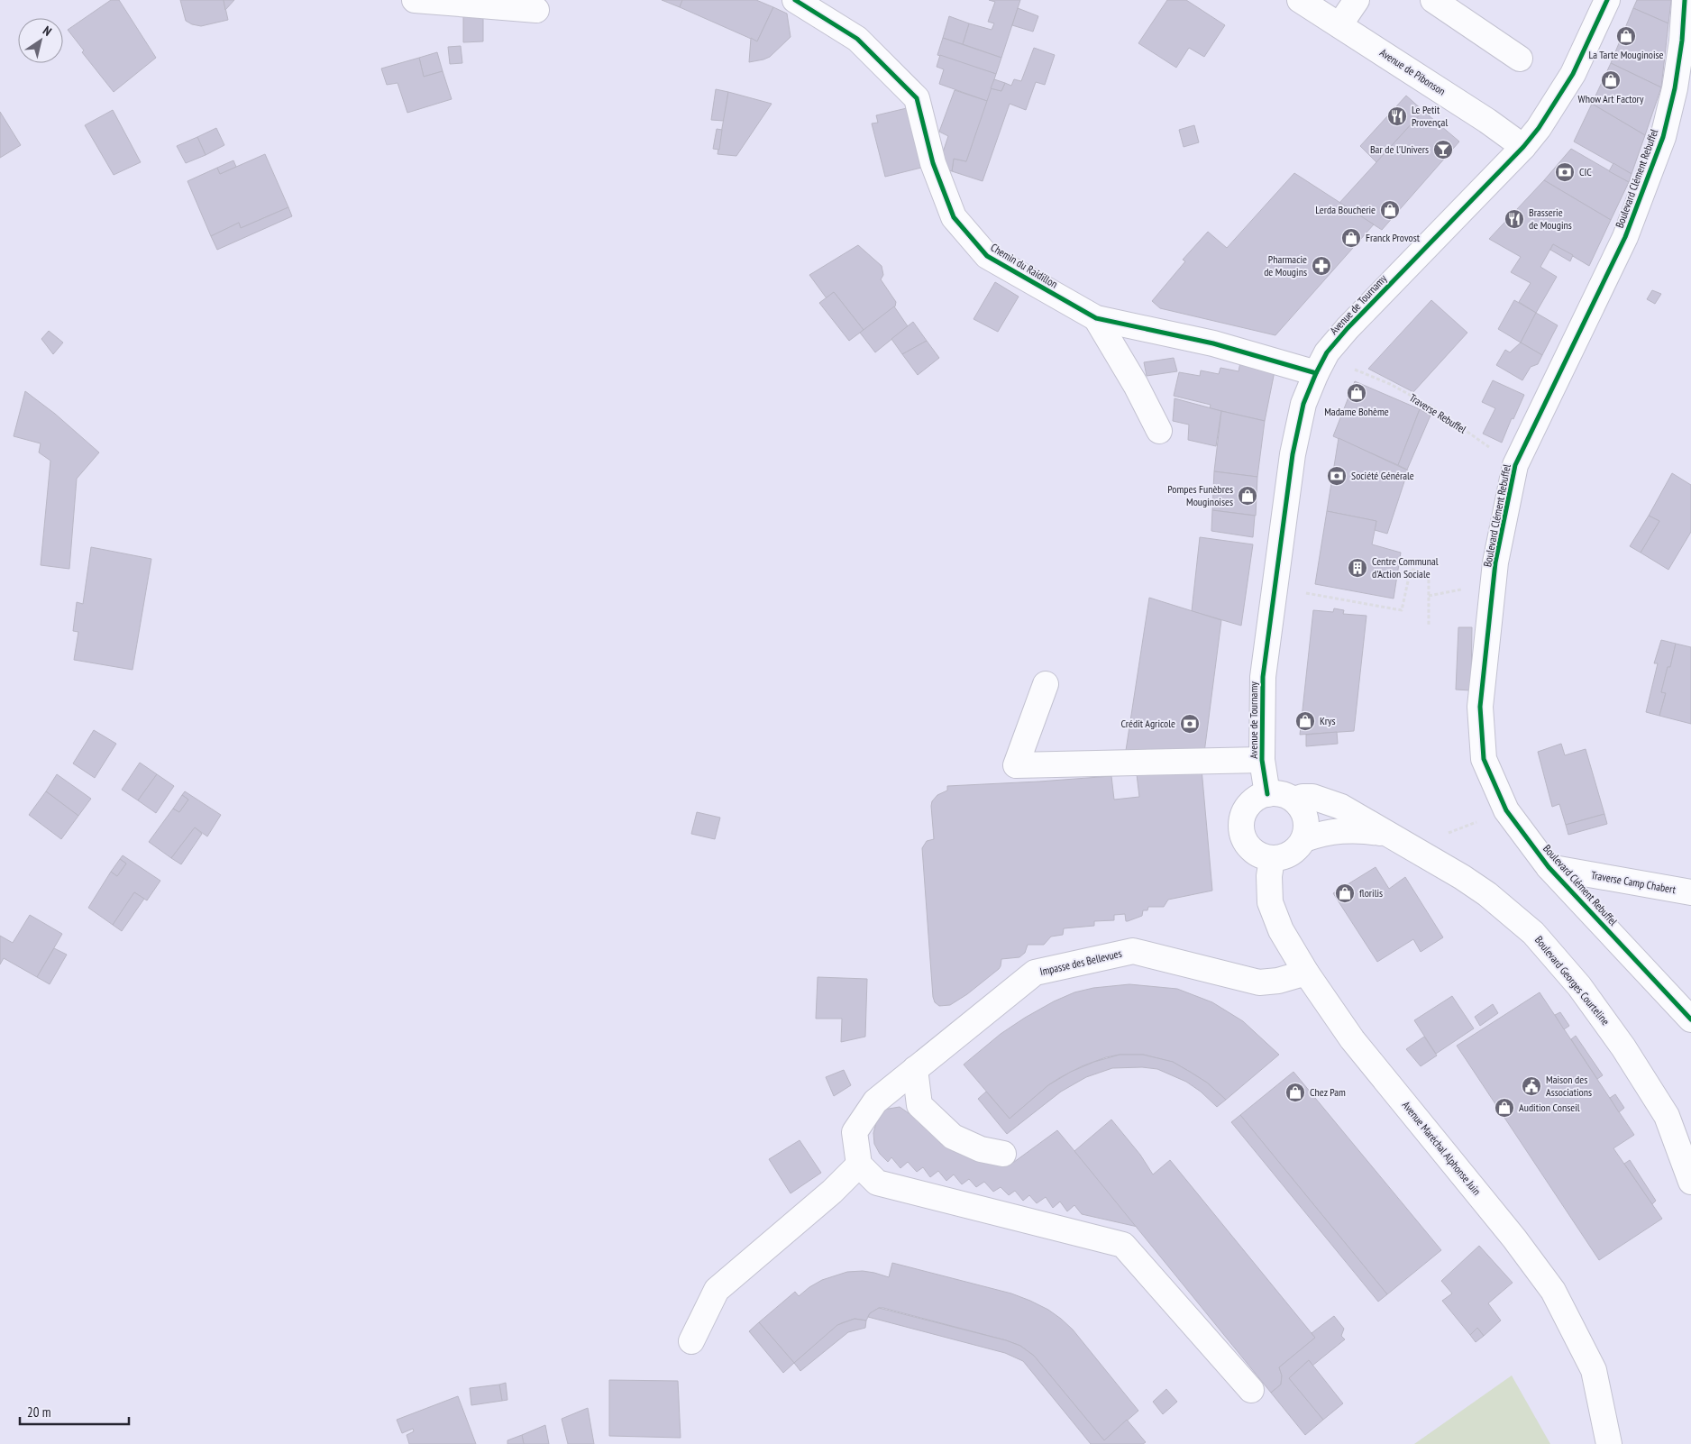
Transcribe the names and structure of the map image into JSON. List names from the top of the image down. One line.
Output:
{"streets":{"street":["Avenue de Pibonson","Boulevard Clément Rebuffel","Chemin du Raidillon","Avenue de Tournamy","Traverse Camp Chabert","Impasse des Bellevues","Boulevard Georges Courteline","Avenue Maréchal Alphonse Juin"],"path":["Traverse Rebuffel"]},"crossings":[["Avenue de Pibonson","Avenue de Tournamy"],["Boulevard Clément Rebuffel","Traverse Rebuffel"],["Boulevard Clément Rebuffel","Traverse Camp Chabert"],["Chemin du Raidillon","Avenue de Tournamy"],["Avenue de Tournamy","Boulevard Georges Courteline"],["Avenue de Tournamy","Avenue Maréchal Alphonse Juin"],["Impasse des Bellevues","Avenue Maréchal Alphonse Juin"],["Boulevard Georges Courteline","Avenue Maréchal Alphonse Juin"]],"places":{"shop":["La Tarte Mouginoise","Whow Art Factory","Lerda Boucherie","Franck Provost","Madame Bohème","Pompes Funèbres Mouginoises","Krys","florilis","Chez Pam","Audition Conseil"],"restaurant":["Le Petit Provençal","Brasserie de Mougins"],"bar":["Bar de l'Univers"],"bank":["CIC","Société Générale","Crédit Agricole"],"pharmacy":["Pharmacie de Mougins"],"building":["Centre Communal d'Action Sociale"],"public building":["Maison des Associations"]},"scale_bar":"20 m","north":"top right"}
